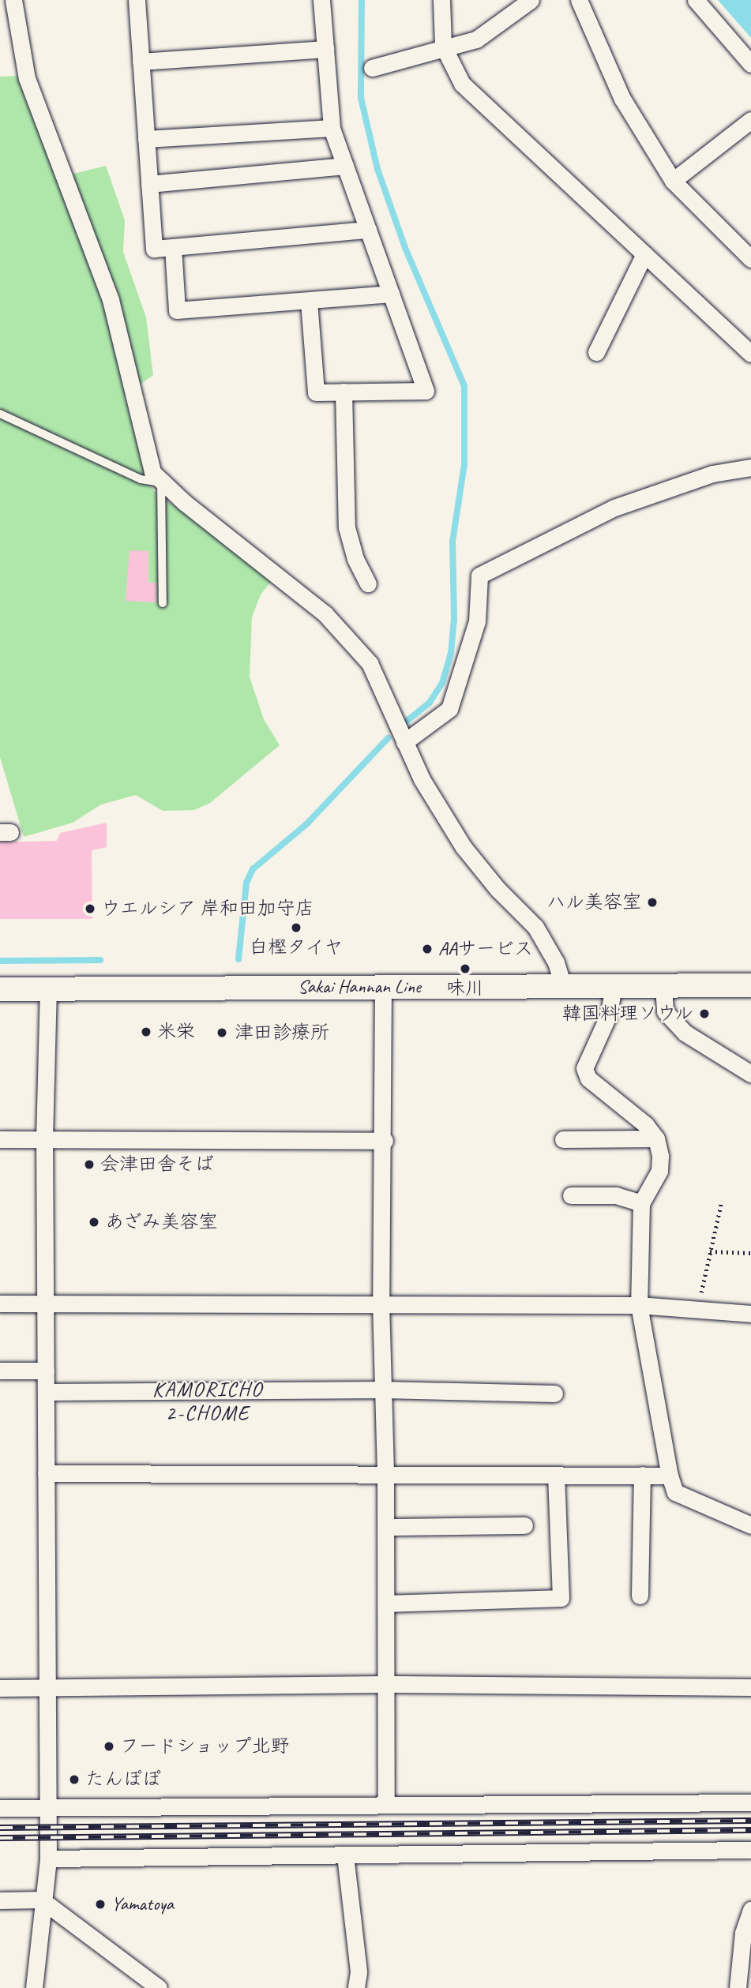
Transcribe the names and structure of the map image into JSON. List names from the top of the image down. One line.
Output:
{"streets":{"main road":["Sakai Hannan Line"]},"districts":["KAMORICHO 2-CHOME"],"places":["ハル美容室","ウエルシア 岸和田加守店","白樫タイヤ","AAサービス","味川","韓国料理ソウル","米栄","津田診療所","会津田舎そば","あざみ美容室","フードショップ北野","たんぽぽ","Yamatoya"]}
